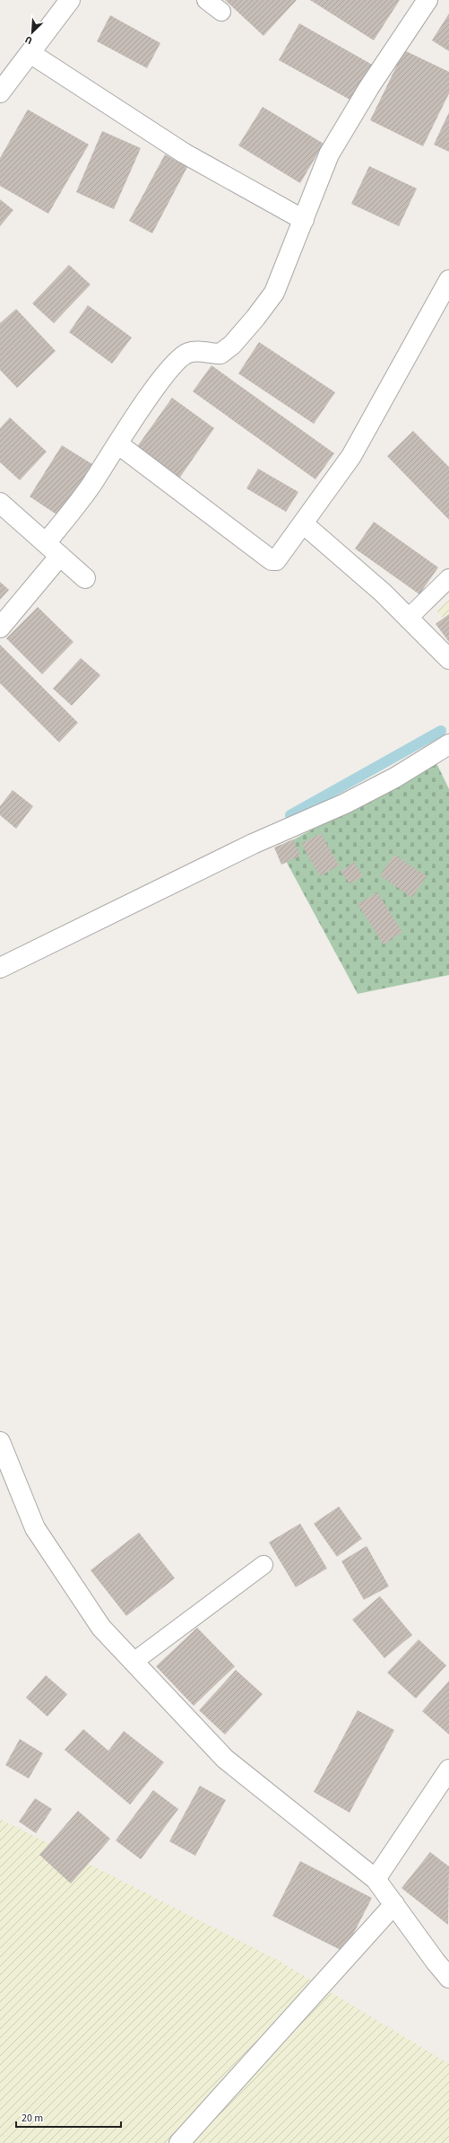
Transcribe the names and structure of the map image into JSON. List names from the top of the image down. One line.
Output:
{"scale_bar":"20 m","north":"bottom left"}
